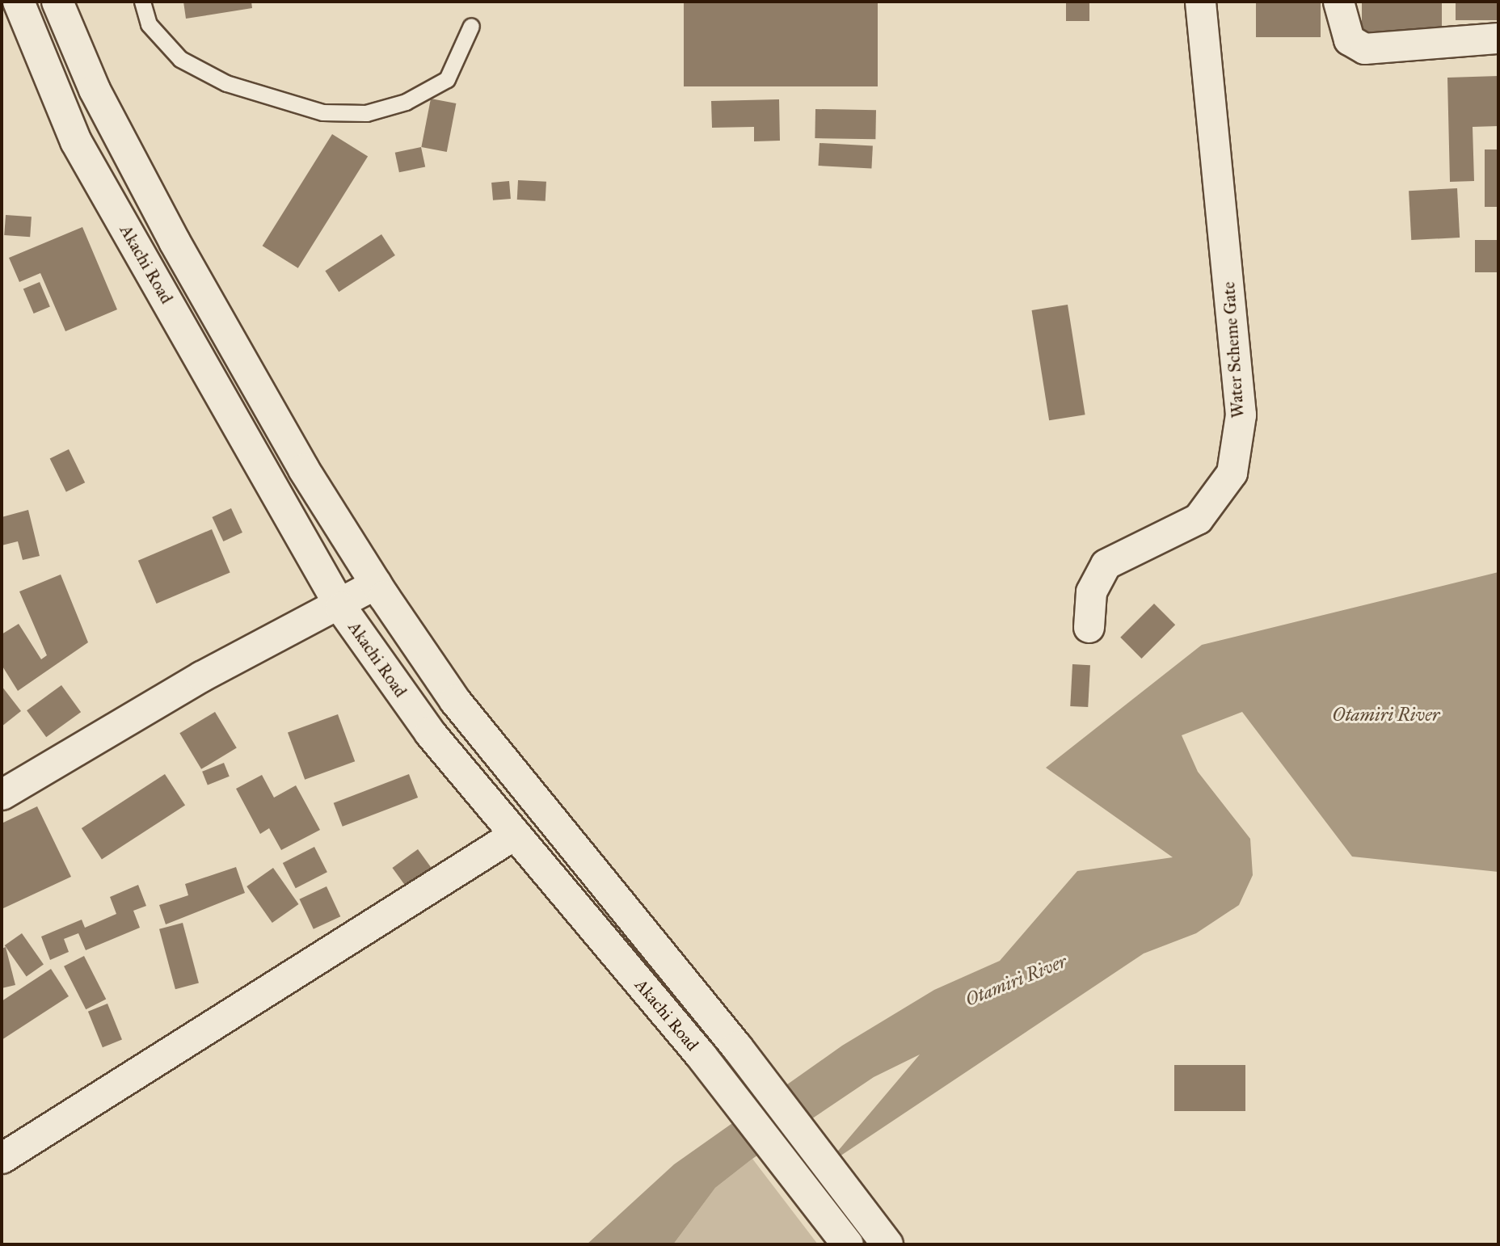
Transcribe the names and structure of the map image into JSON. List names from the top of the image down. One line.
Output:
{"streets":{"main road":["Akachi Road"],"street":["Water Scheme Gate"]},"water":["Otamiri River"]}
